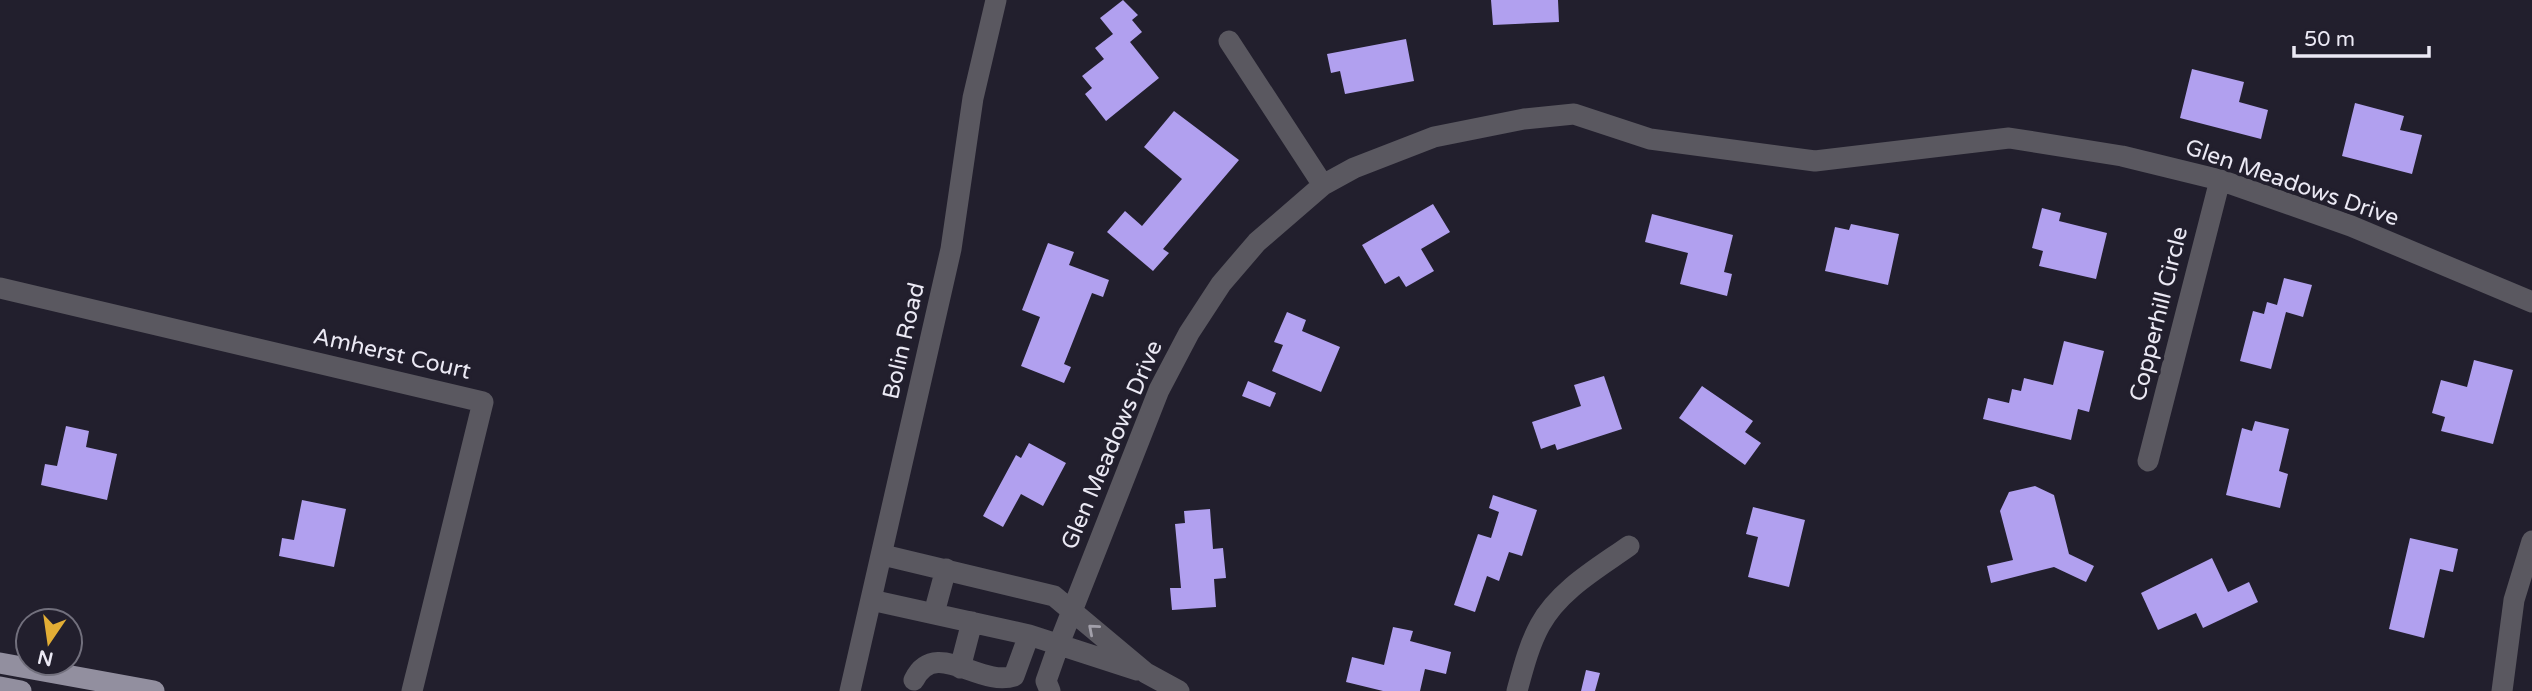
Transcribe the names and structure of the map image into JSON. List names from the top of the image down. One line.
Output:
{"streets":{"street":["Glen Meadows Drive","Copperhill Circle","Bolin Road","Amherst Court"]},"crossings":[["Glen Meadows Drive","Copperhill Circle"]],"scale_bar":"50 m","north":"bottom"}
